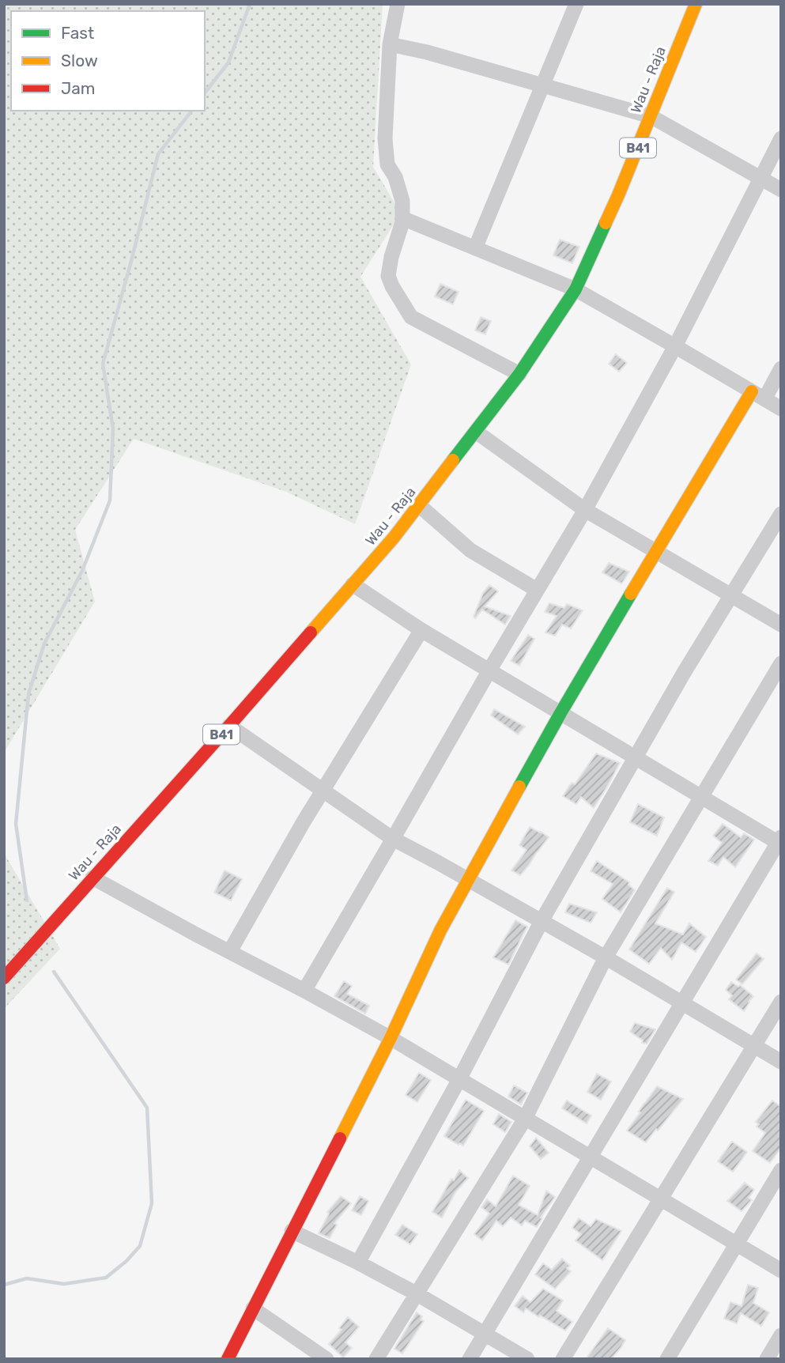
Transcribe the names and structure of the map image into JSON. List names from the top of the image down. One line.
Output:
{"streets":{"main road":["Wau - Raja","B41"]},"legend":["Fast","Slow","Jam"]}
